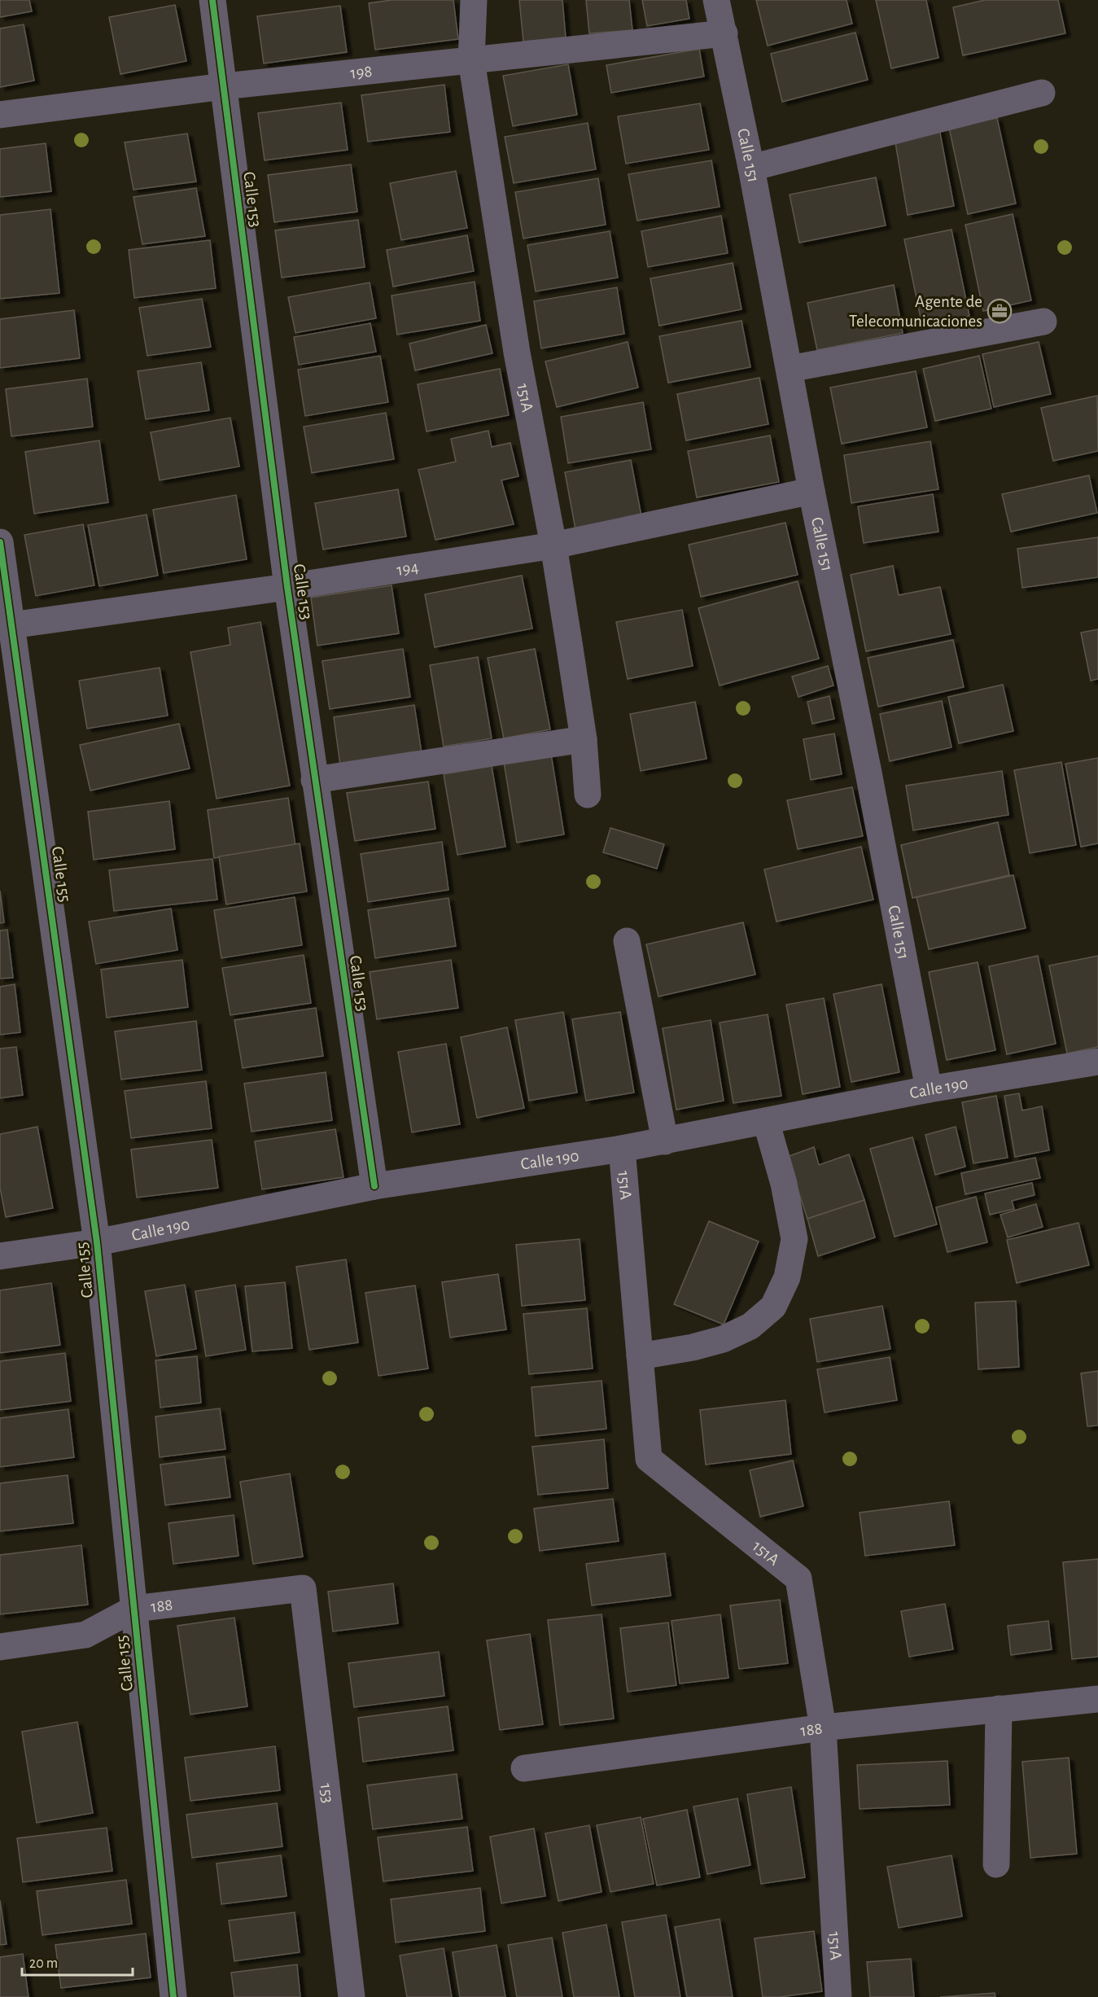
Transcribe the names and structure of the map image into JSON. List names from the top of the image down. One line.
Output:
{"streets":{"street":["198","Calle 151","Calle 153","151A","194","Calle 155","Calle 190","188","153"]},"crossings":[["198","Calle 151"],["198","Calle 153"],["198","151A"],["Calle 151","194"],["Calle 151","Calle 190"],["Calle 153","194"],["Calle 153","Calle 190"],["151A","194"],["151A","Calle 190"],["151A","188"],["194","Calle 155"],["Calle 155","Calle 190"],["Calle 155","188"],["188","153"]],"places":{"office":["Agente de Telecomunicaciones"]},"scale_bar":"20 m"}
